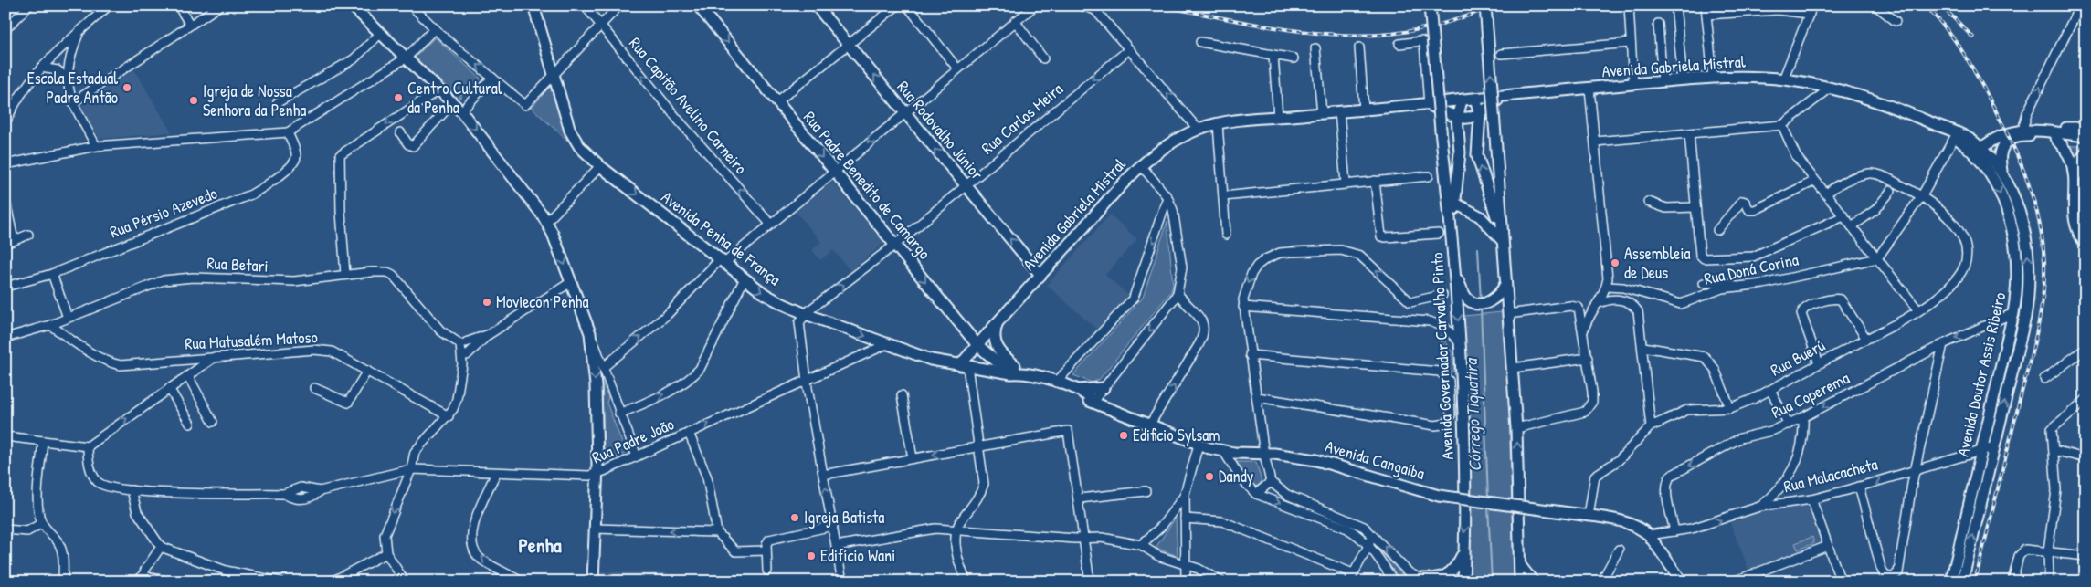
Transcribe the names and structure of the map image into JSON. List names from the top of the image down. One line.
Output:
{"streets":{"main road":["Avenida Gabriela Mistral","Rua Rodovalho Júnior","Rua Padre Benedito de Camargo","Avenida Penha de França","Avenida Governador Carvalho Pinto","Avenida Doutor Assis Ribeiro","Avenida Cangaíba"],"street":["Rua Capitão Avelino Carneiro","Rua Carlos Meira","Rua Pérsio Azevedo","Rua Betari","Rua Doná Corina","Rua Matusalém Matoso","Rua Buerú","Rua Coperema","Rua Padre João","Rua Malacacheta"]},"crossings":[["Avenida Gabriela Mistral","Rua Rodovalho Júnior"],["Avenida Gabriela Mistral","Rua Padre Benedito de Camargo"],["Avenida Gabriela Mistral","Avenida Penha de França"],["Avenida Gabriela Mistral","Avenida Doutor Assis Ribeiro"],["Avenida Gabriela Mistral","Avenida Cangaíba"],["Rua Carlos Meira","Rua Rodovalho Júnior"],["Rua Carlos Meira","Rua Padre Benedito de Camargo"],["Rua Carlos Meira","Avenida Penha de França"],["Rua Padre Benedito de Camargo","Avenida Cangaíba"],["Avenida Penha de França","Rua Padre João"],["Avenida Penha de França","Avenida Cangaíba"],["Rua Betari","Rua Matusalém Matoso"],["Rua Buerú","Avenida Cangaíba"],["Avenida Doutor Assis Ribeiro","Rua Coperema"],["Avenida Doutor Assis Ribeiro","Rua Malacacheta"],["Rua Coperema","Rua Malacacheta"],["Avenida Cangaíba","Rua Malacacheta"]],"one_way":["Rua Capitão Avelino Carneiro","Rua Rodovalho Júnior","Rua Padre Benedito de Camargo","Avenida Penha de França","Rua Coperema"],"districts":["Penha"],"water":["Córrego Tiquatira"],"places":["Escola Estadual Padre Antão","Centro Cultural da Penha","Igreja de Nossa Senhora da Penha","Assembleia de Deus","Moviecon Penha","Edificio Sylsam","Dandy","Igreja Batista","Edifício Wani"]}
